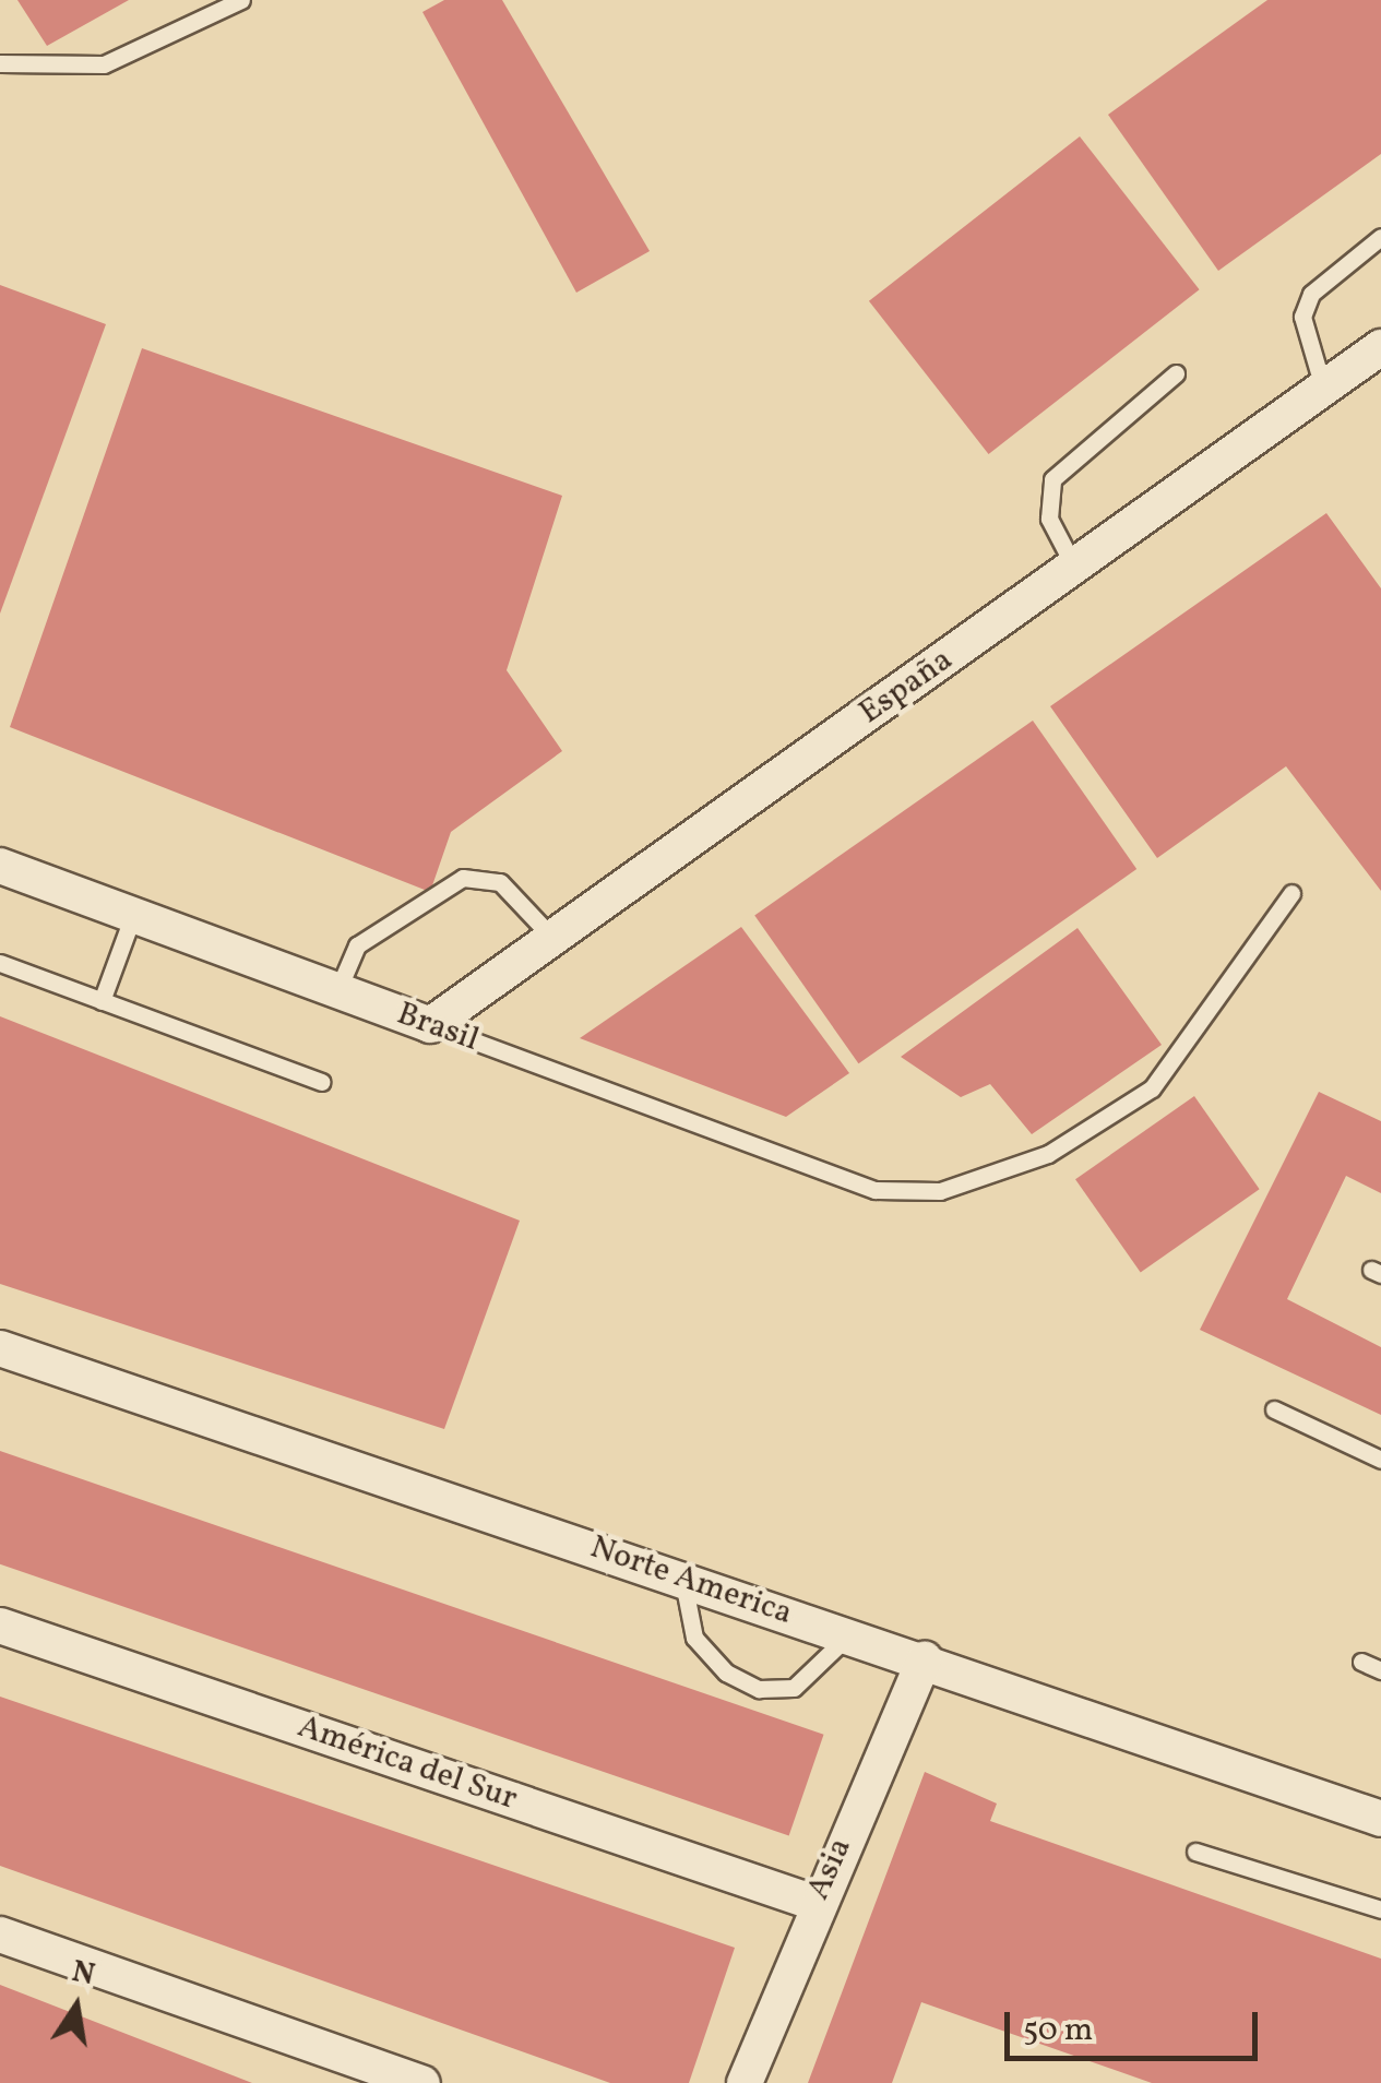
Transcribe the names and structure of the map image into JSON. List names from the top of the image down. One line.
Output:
{"streets":{"street":["España","Brasil","Norte America","América del Sur","Asia"]},"crossings":[["España","Brasil"],["Norte America","Asia"],["América del Sur","Asia"]],"scale_bar":"50 m","north":"top"}
